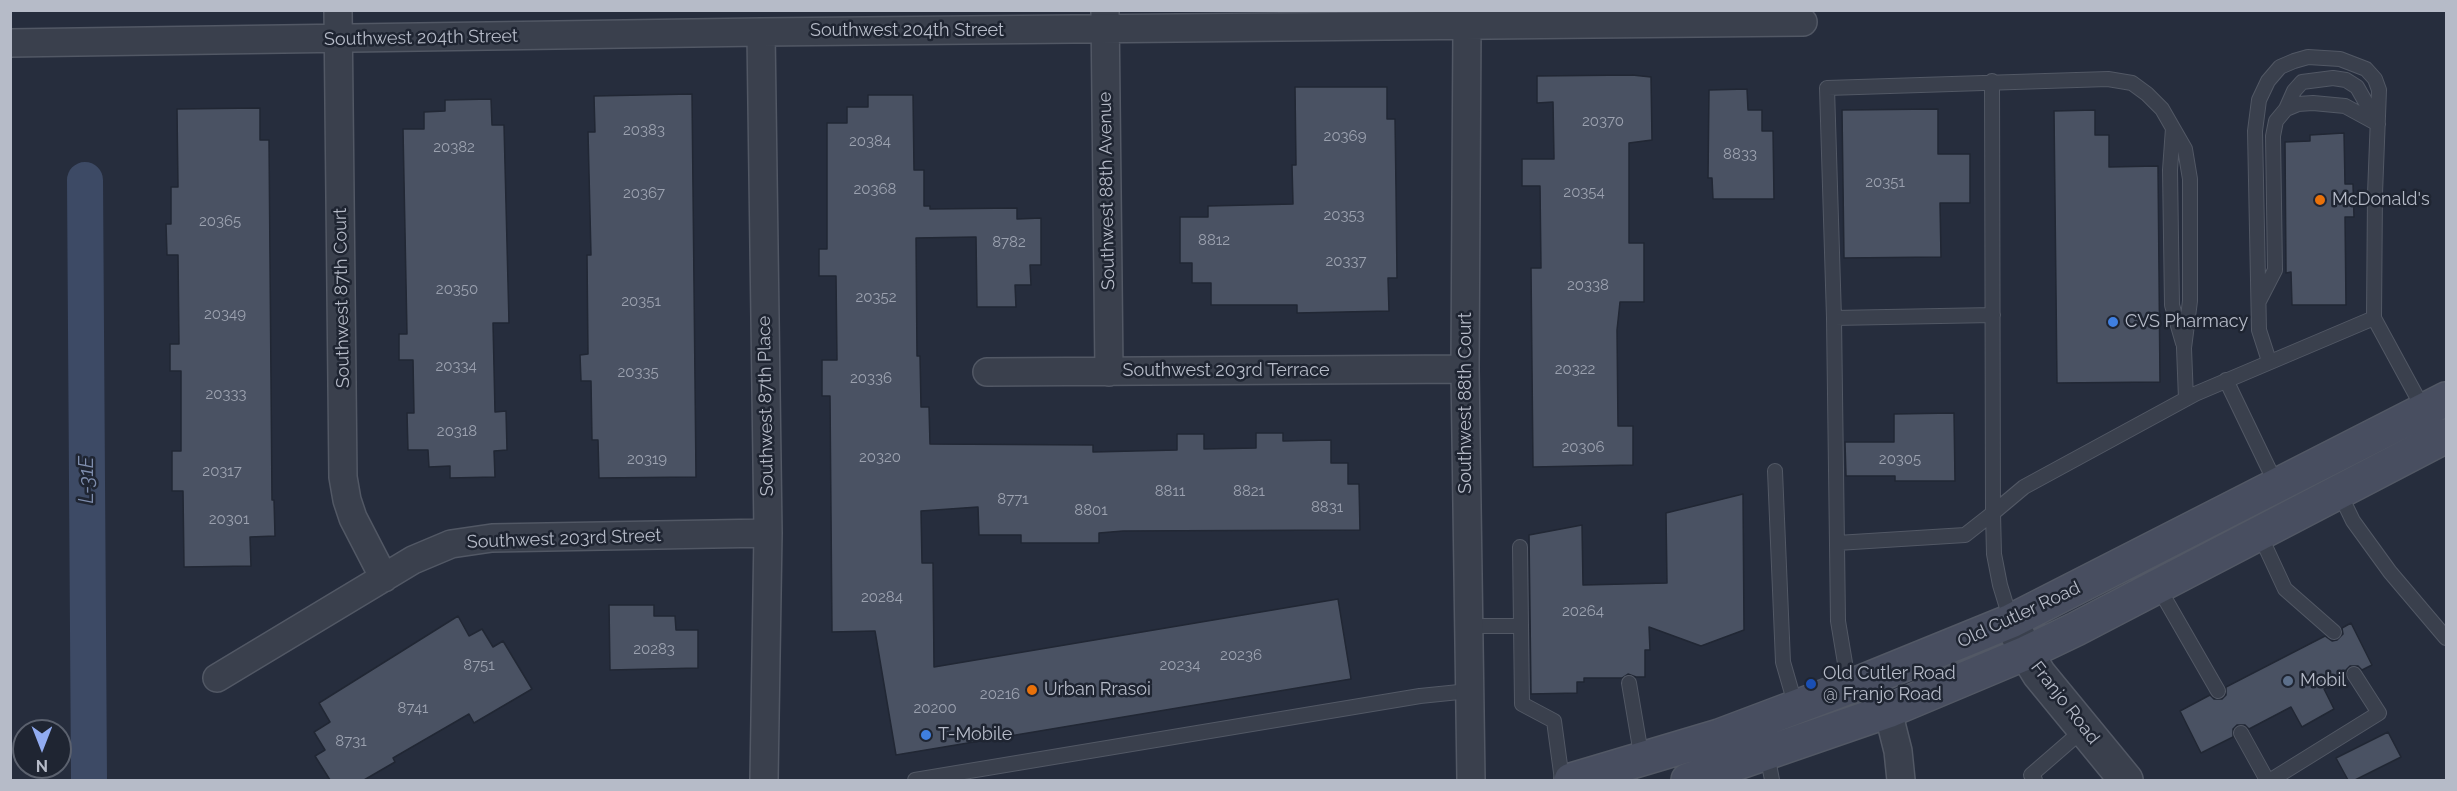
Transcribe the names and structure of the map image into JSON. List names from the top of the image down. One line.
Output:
{"streets":{"main road":["Old Cutler Road"],"street":["Southwest 204th Street","Southwest 88th Avenue","Southwest 87th Court","Southwest 203rd Terrace","Southwest 88th Court","Southwest 87th Place","Southwest 203rd Street","Franjo Road"]},"crossings":[["Southwest 204th Street","Southwest 88th Avenue"],["Southwest 204th Street","Southwest 87th Court"],["Southwest 204th Street","Southwest 88th Court"],["Southwest 204th Street","Southwest 87th Place"],["Southwest 88th Avenue","Southwest 203rd Terrace"],["Southwest 87th Court","Southwest 203rd Street"],["Southwest 203rd Terrace","Southwest 88th Court"],["Southwest 87th Place","Southwest 203rd Street"],["Old Cutler Road","Franjo Road"]],"water":["L-31E"],"places":["McDonald's","CVS Pharmacy","Mobil","Old Cutler Road @ Franjo Road","Urban Rrasoi","T-Mobile"],"house_numbers":["20370","20383","20369","20384","20382","8833","20351","20368","20354","20367","20353","20365","8812","8782","20337","20338","20350","20352","20351","20349","20334","20322","20335","20336","20333","20318","20306","20320","20319","20305","20317","8811","8821","8771","8831","8801","20301","20284","20264","20283","20236","8751","20234","20216","8741","20200","8731"],"north":"bottom"}
